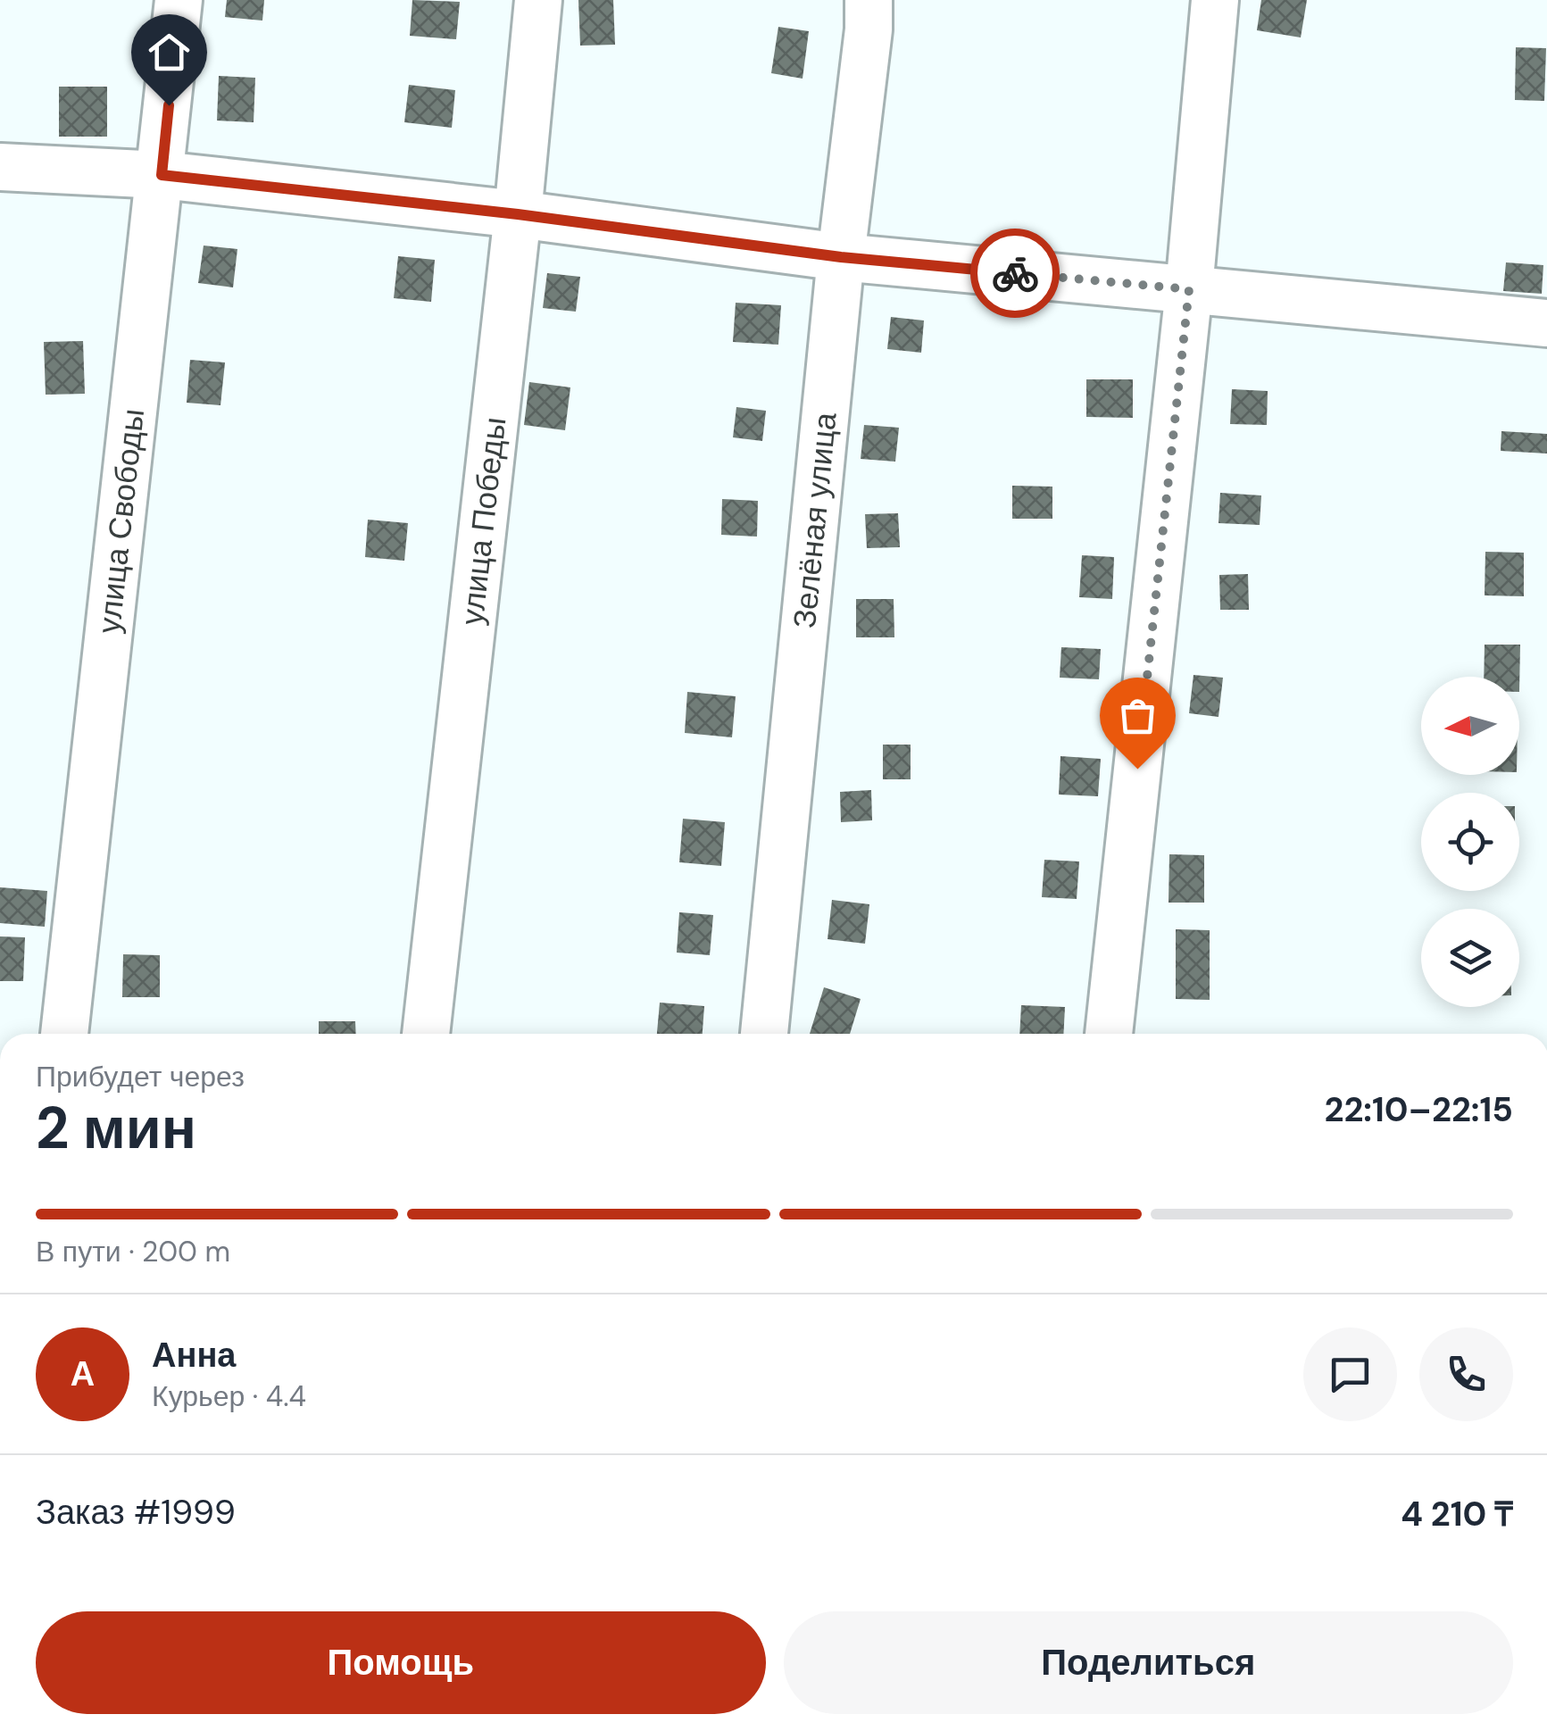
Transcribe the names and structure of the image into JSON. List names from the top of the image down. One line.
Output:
{"streets":{"street":["улица Свободы","улица Победы","Зелёная улица"]},"north":"left","page":{"heading":["2 мин","Прибудет через","22:10–22:15"],"panel":["Анна","Курьер · 4.4","Заказ #1999","4 210 ₸"],"bar":"В пути · 200 m","round":"А","buttons":["Помощь","Поделиться"]}}
